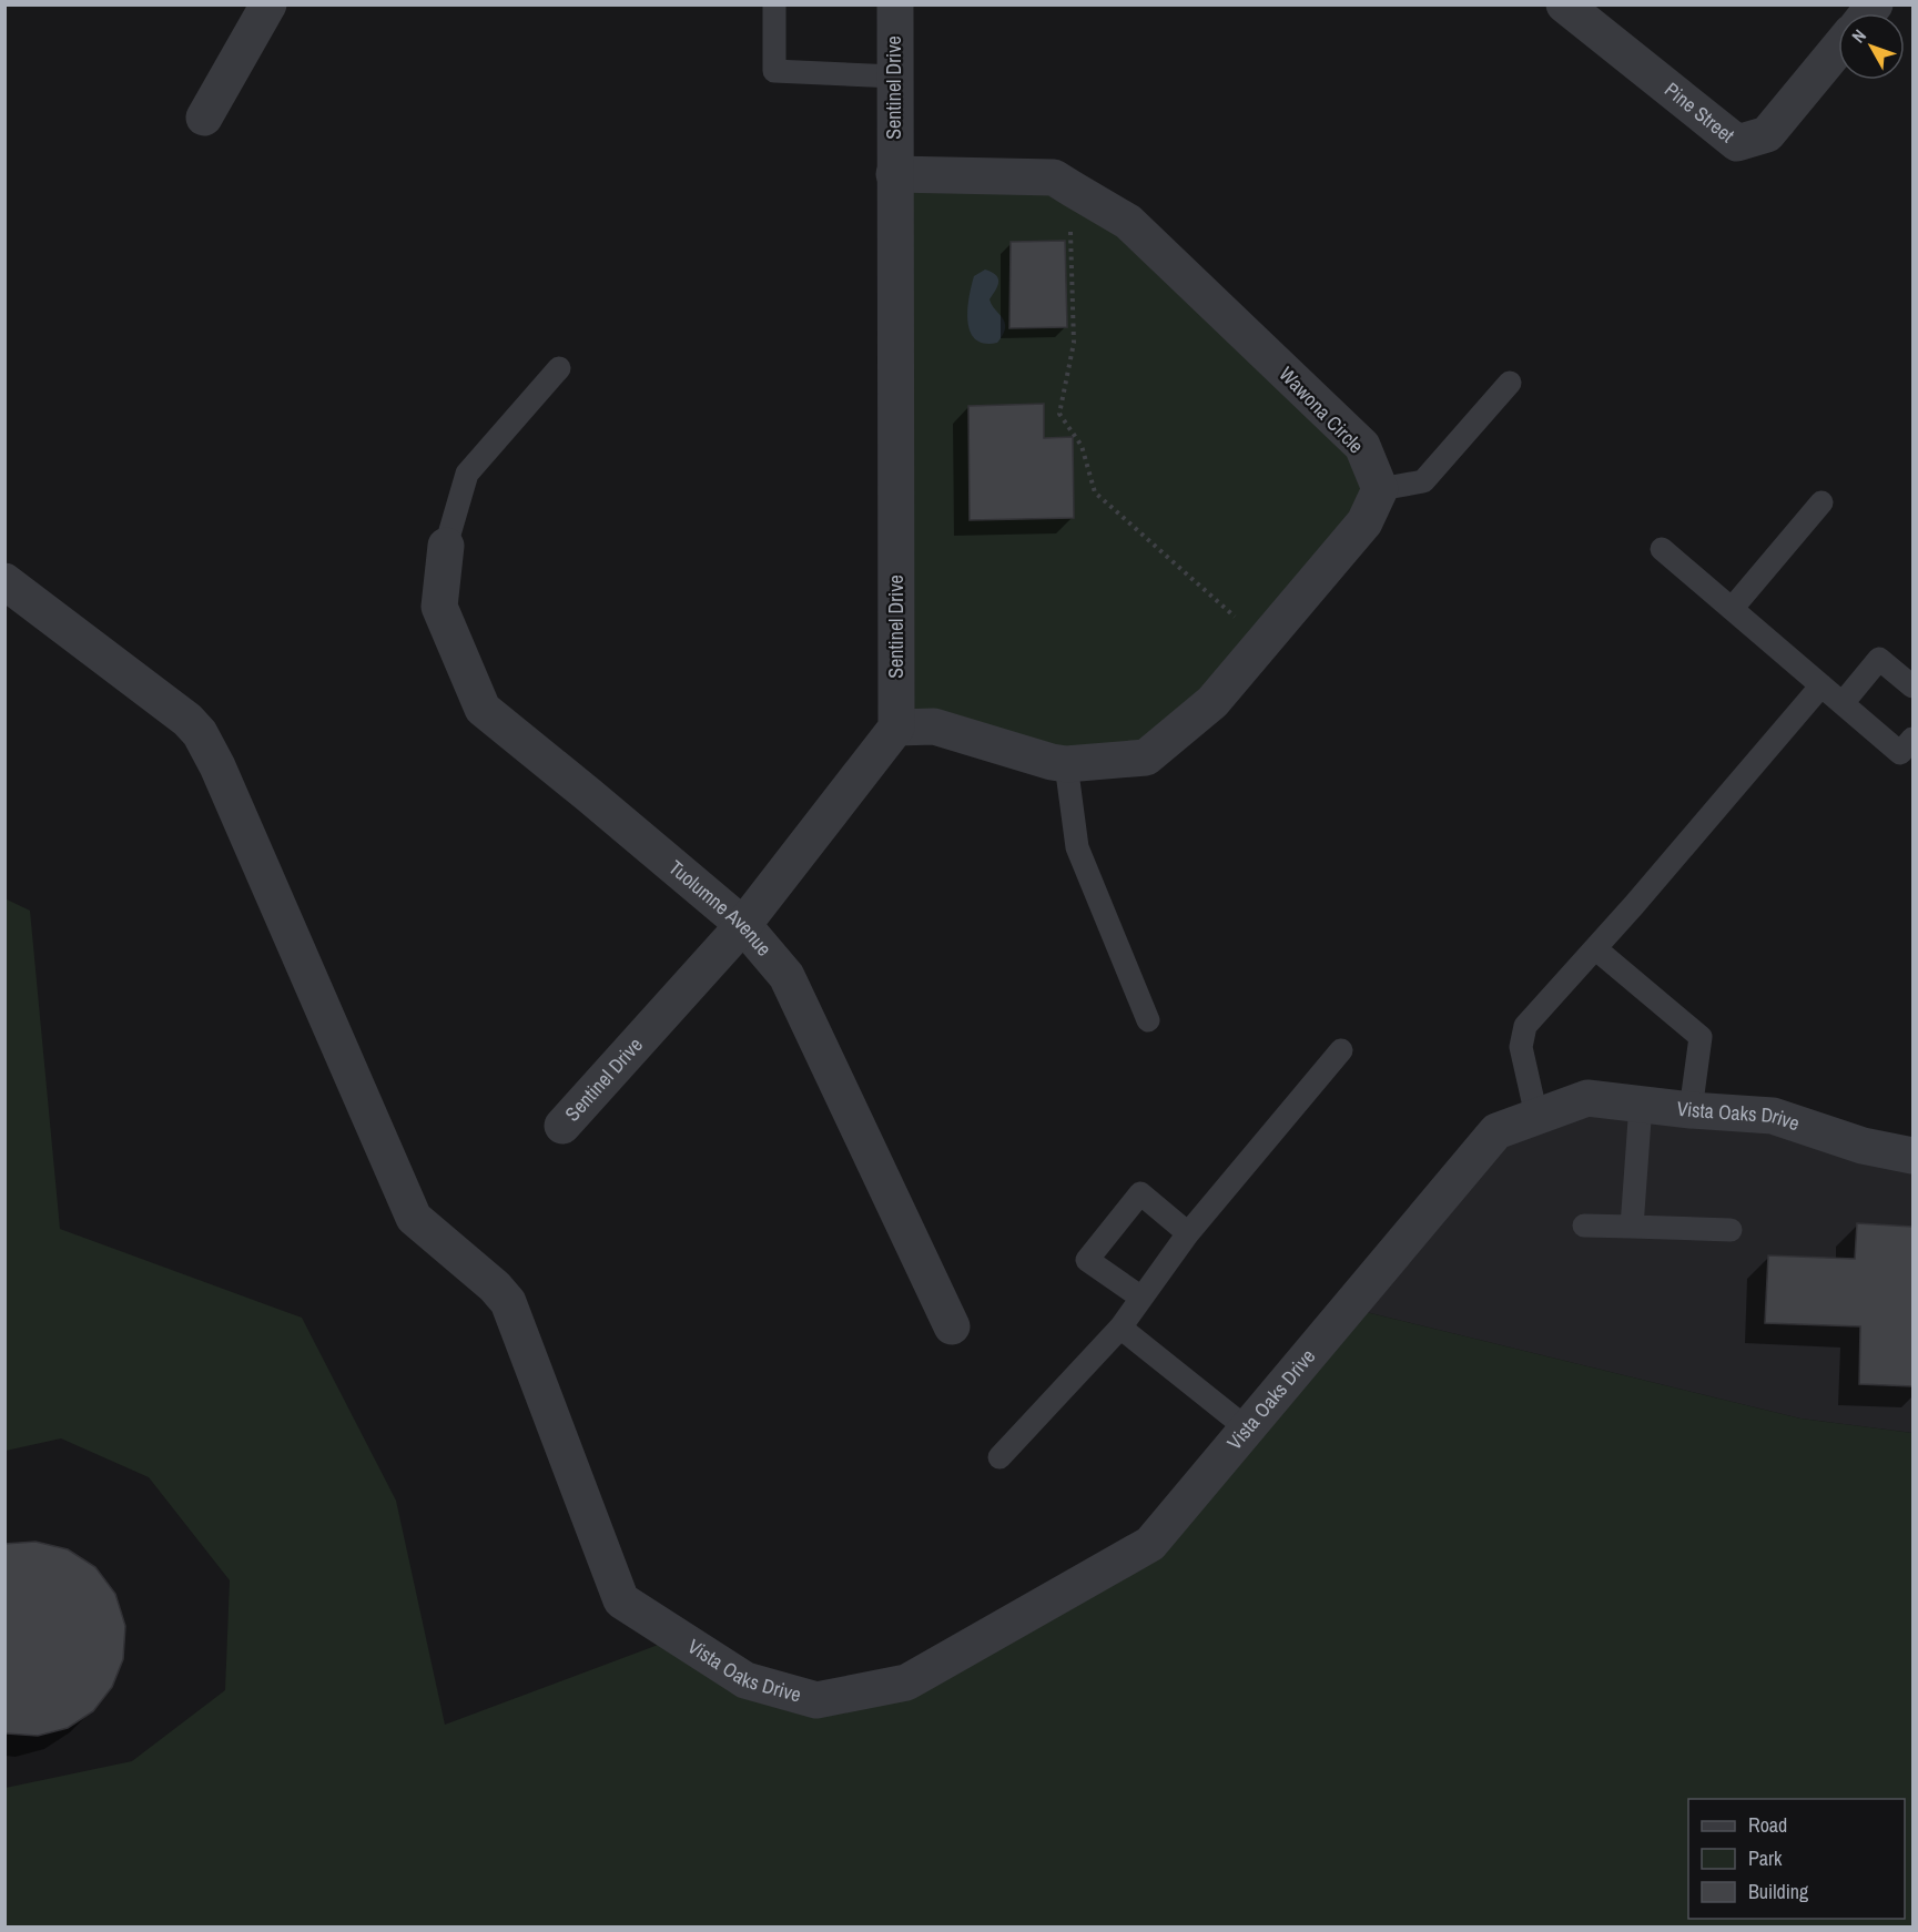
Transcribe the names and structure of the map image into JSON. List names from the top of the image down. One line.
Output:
{"streets":{"street":["Sentinel Drive","Pine Street","Wawona Circle","Tuolumne Avenue","Vista Oaks Drive"]},"crossings":[["Sentinel Drive","Wawona Circle"],["Sentinel Drive","Tuolumne Avenue"]],"legend":["Road","Park","Building"],"north":"top left"}
